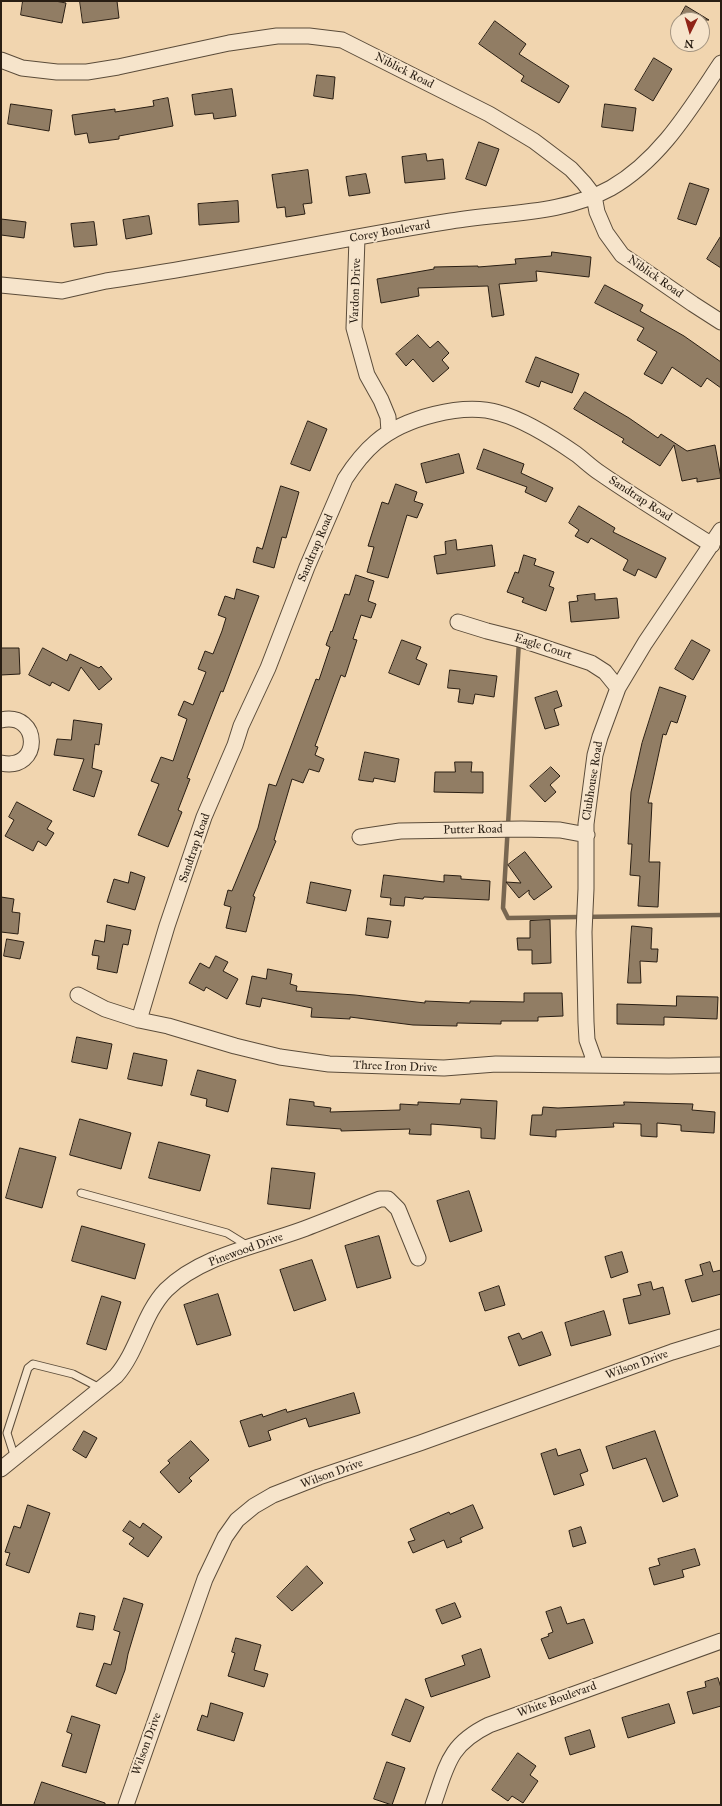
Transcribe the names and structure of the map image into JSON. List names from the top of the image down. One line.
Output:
{"streets":{"street":["Niblick Road","Corey Boulevard","Vardon Drive","Sandtrap Road","Eagle Court","Clubhouse Road","Putter Road","Three Iron Drive","Pinewood Drive","Wilson Drive","White Boulevard"]},"crossings":[["Niblick Road","Corey Boulevard"],["Corey Boulevard","Vardon Drive"],["Vardon Drive","Sandtrap Road"],["Sandtrap Road","Clubhouse Road"],["Sandtrap Road","Three Iron Drive"],["Eagle Court","Clubhouse Road"],["Clubhouse Road","Putter Road"],["Clubhouse Road","Three Iron Drive"]],"north":"bottom"}
